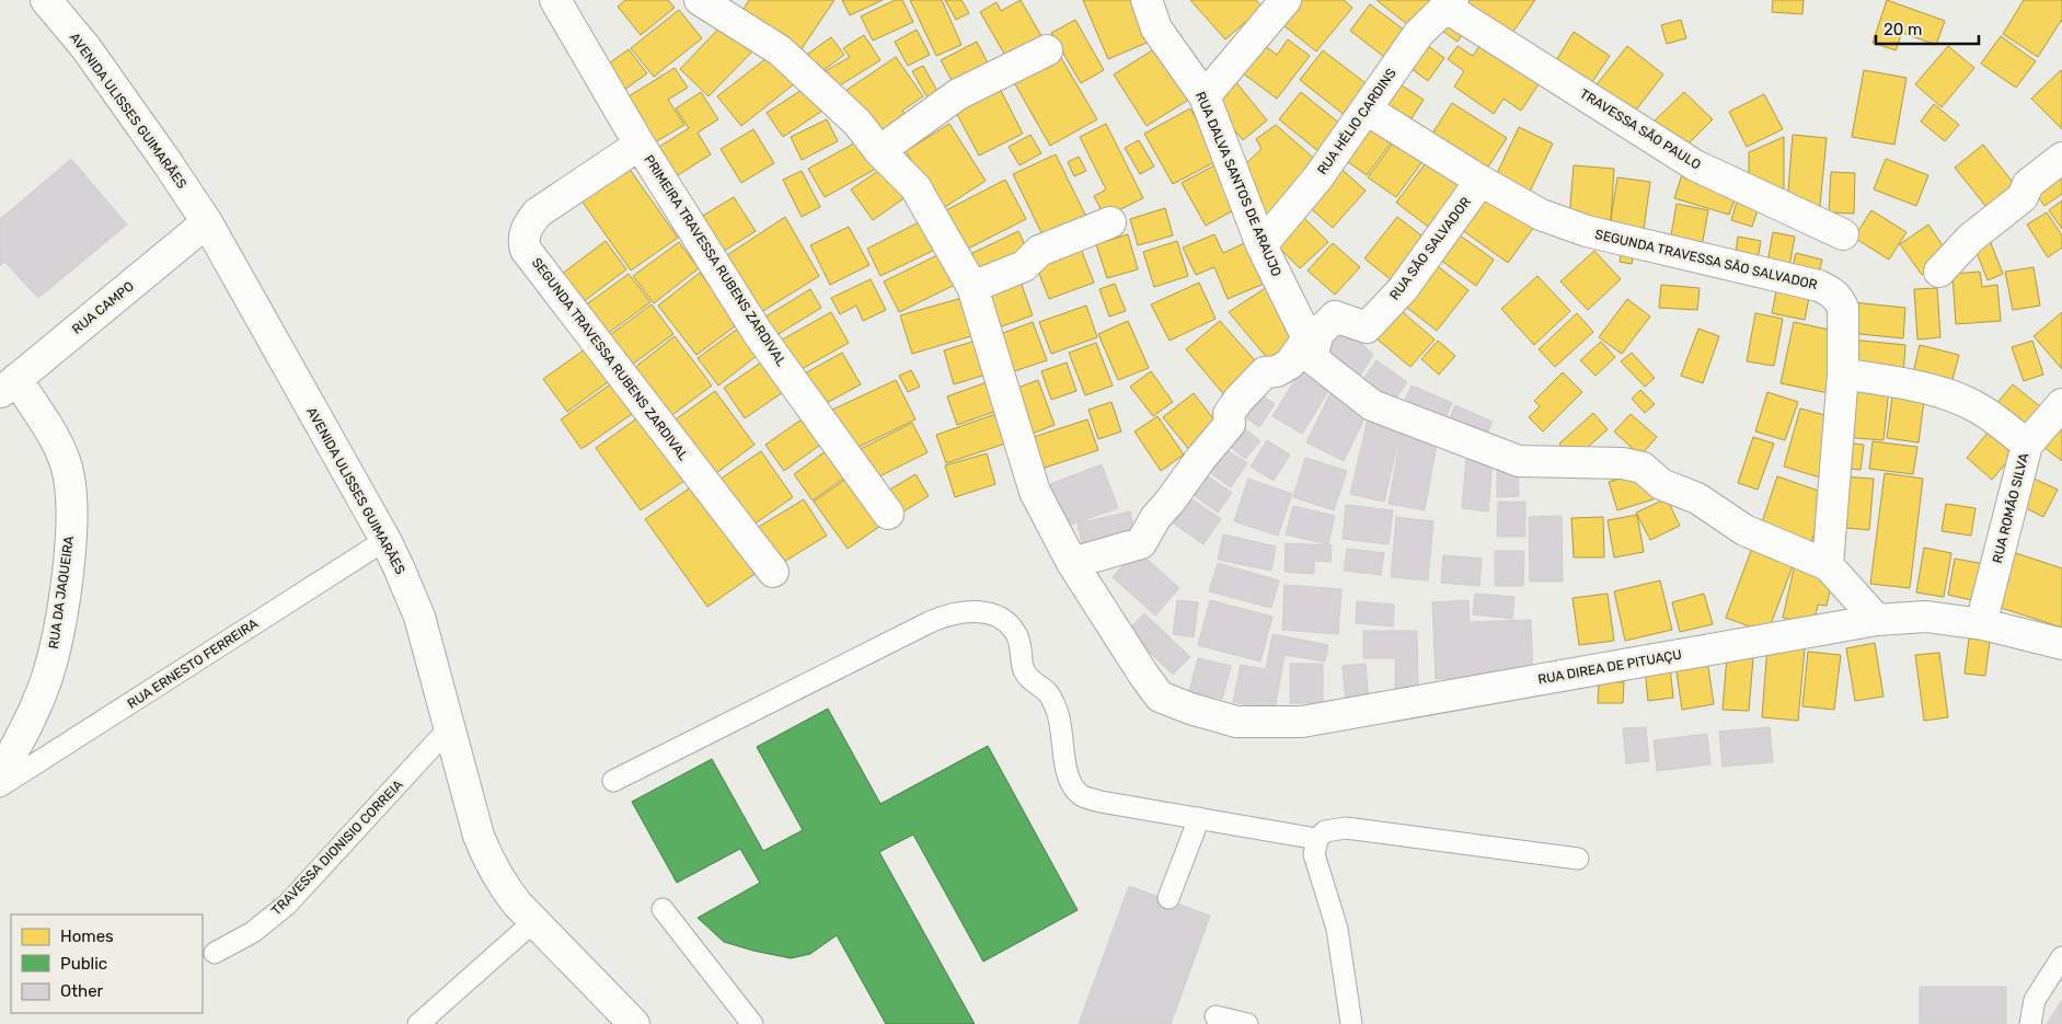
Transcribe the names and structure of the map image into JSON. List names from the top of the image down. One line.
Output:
{"streets":{"street":["AVENIDA ULISSES GUIMARÃES","RUA HÉLIO CARDINS","TRAVESSA SÃO PAULO","RUA DALVA SANTOS DE ARAUJO","RUA SÃO SALVADOR","SEGUNDA TRAVESSA SÃO SALVADOR","PRIMEIRA TRAVESSA RUBENS ZARDIVAL","RUA CAMPO","SEGUNDA TRAVESSA RUBENS ZARDIVAL","RUA ROMÃO SILVA","RUA DA JAQUEIRA","RUA DIREA DE PITUAÇU"],"lane":["RUA ERNESTO FERREIRA","TRAVESSA DIONISIO CORREIA"]},"crossings":[["AVENIDA ULISSES GUIMARÃES","RUA CAMPO"],["AVENIDA ULISSES GUIMARÃES","RUA ERNESTO FERREIRA"],["AVENIDA ULISSES GUIMARÃES","TRAVESSA DIONISIO CORREIA"],["RUA HÉLIO CARDINS","TRAVESSA SÃO PAULO"],["RUA HÉLIO CARDINS","RUA DALVA SANTOS DE ARAUJO"],["RUA HÉLIO CARDINS","SEGUNDA TRAVESSA SÃO SALVADOR"],["RUA DALVA SANTOS DE ARAUJO","RUA SÃO SALVADOR"],["RUA DALVA SANTOS DE ARAUJO","SEGUNDA TRAVESSA SÃO SALVADOR"],["RUA DALVA SANTOS DE ARAUJO","RUA DIREA DE PITUAÇU"],["RUA SÃO SALVADOR","SEGUNDA TRAVESSA SÃO SALVADOR"],["PRIMEIRA TRAVESSA RUBENS ZARDIVAL","SEGUNDA TRAVESSA RUBENS ZARDIVAL"],["RUA CAMPO","RUA DA JAQUEIRA"],["RUA ROMÃO SILVA","RUA DIREA DE PITUAÇU"]],"legend":["Homes","Public","Other"],"scale_bar":"20 m"}
